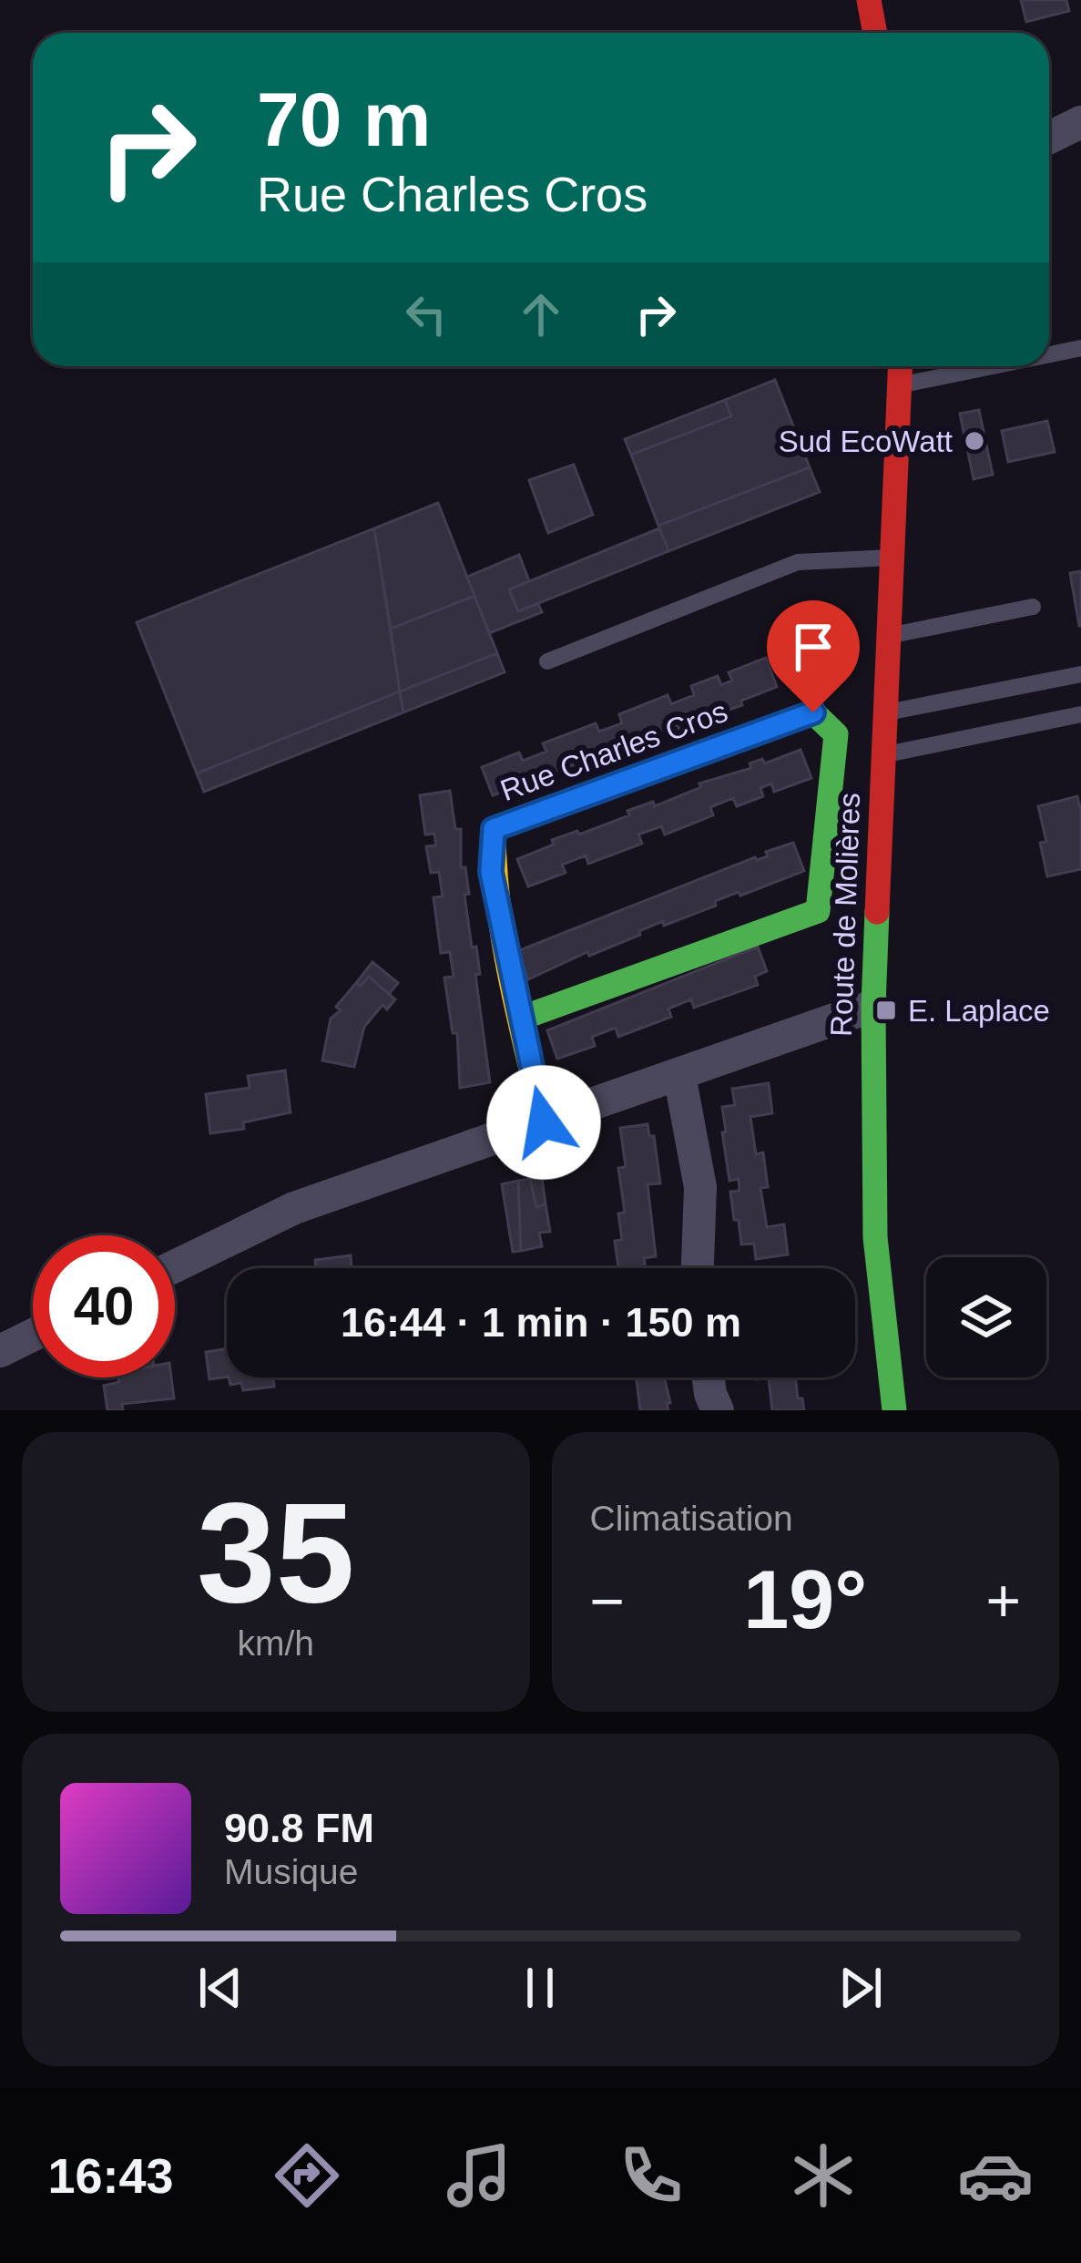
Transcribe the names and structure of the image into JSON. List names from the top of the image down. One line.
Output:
{"streets":{"street":["Rue Charles Cros","Route de Molières"]},"places":{"other":["Sud EcoWatt"],"transit":["E. Laplace"]},"page":{"turn":["70 m","Rue Charles Cros"],"limit":"40","trip":"16:44 · 1 min · 150 m","tile":[["35","km/h"],"Climatisation"],"heat":["−","19°","+"],"song":["90.8 FM","Musique"],"tabs":"16:43"}}
